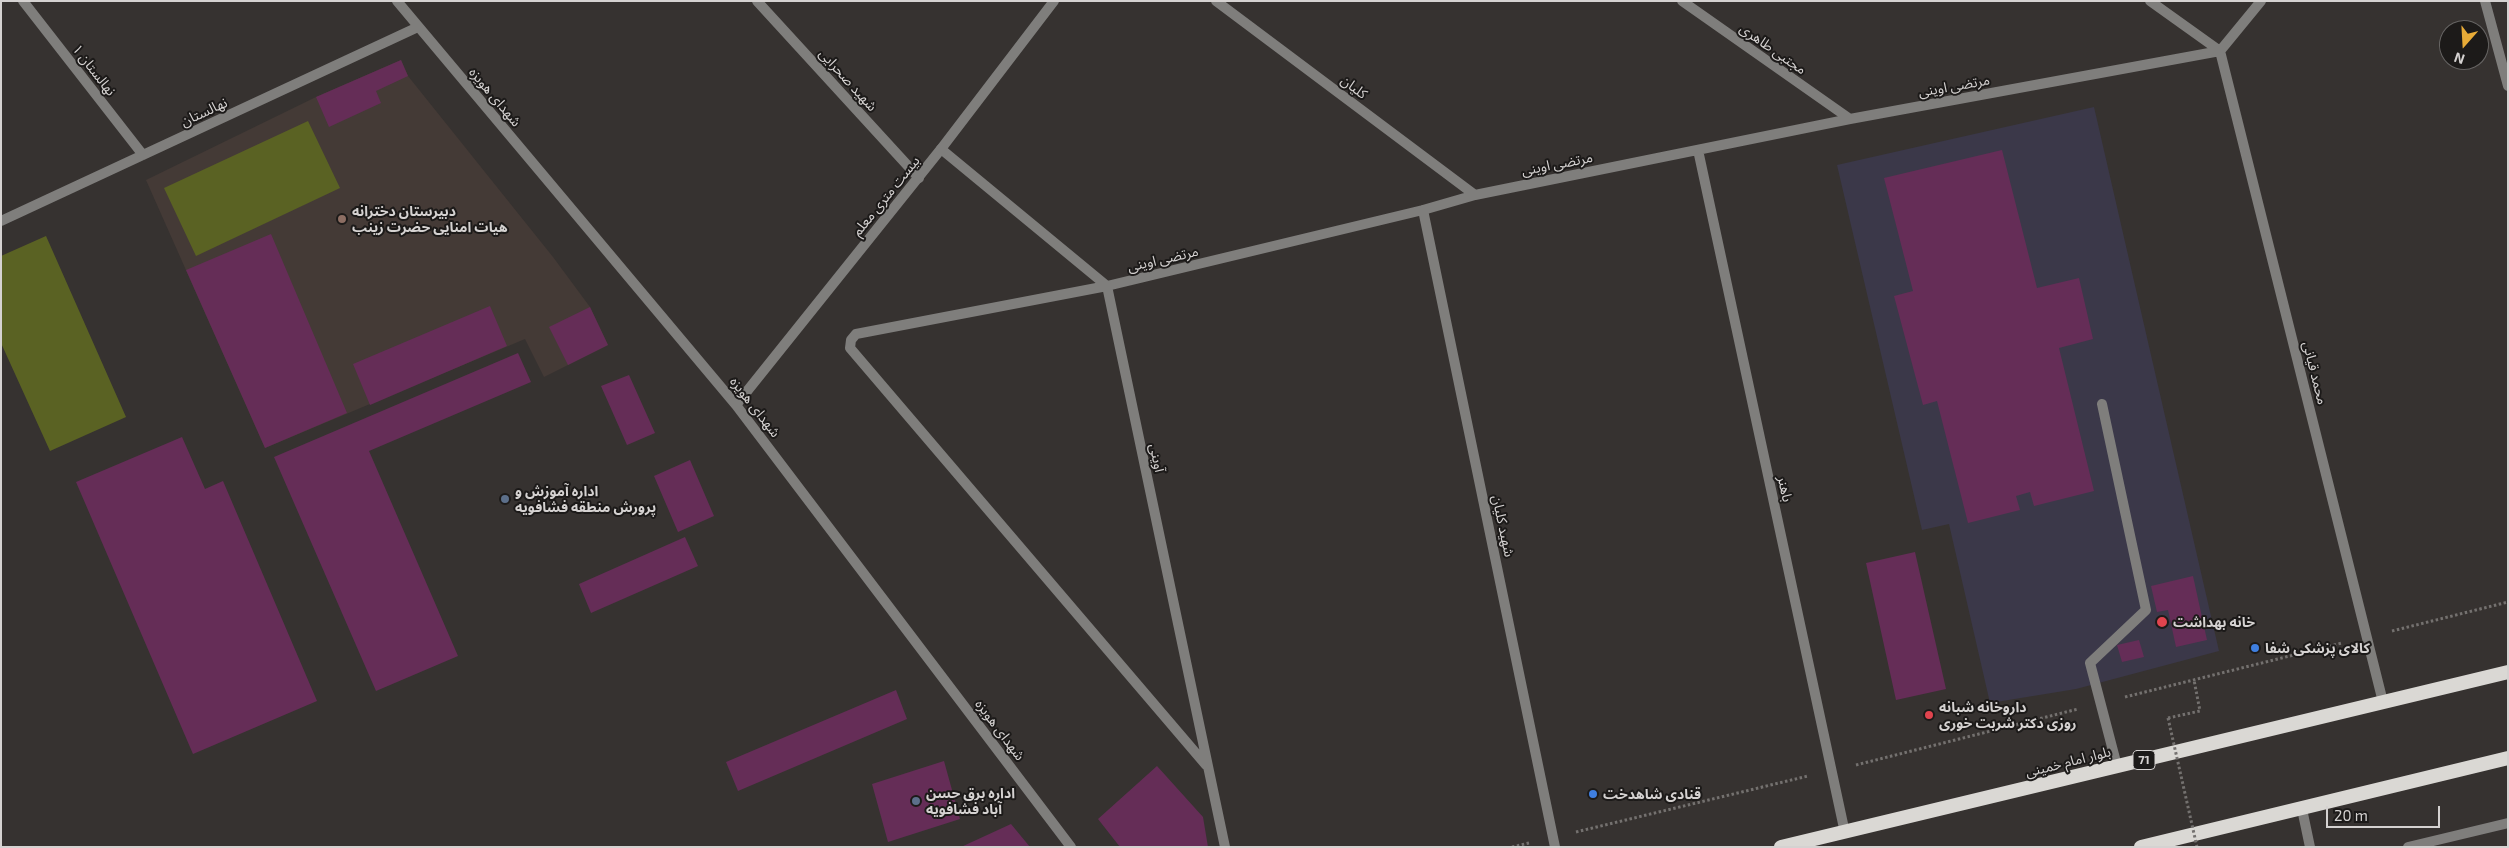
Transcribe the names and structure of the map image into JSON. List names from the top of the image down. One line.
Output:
{"streets":{"highway":["71","بلوار امام خمینی"],"street":["مجتبی طاهری","نهالستان ۱","شهید صحرایی","مرتضی اوینی","کلیان","شهدای هویزه","نهالستان","بیست متری معلم","محمد قیانی","آوینی","باهنر","شهید کلیان"]},"crossings":[["مجتبی طاهری","مرتضی اوینی"],["نهالستان ۱","نهالستان"],["شهید صحرایی","بیست متری معلم"],["مرتضی اوینی","کلیان"],["مرتضی اوینی","محمد قیانی"],["مرتضی اوینی","آوینی"],["مرتضی اوینی","باهنر"],["مرتضی اوینی","شهید کلیان"],["شهدای هویزه","نهالستان"],["شهدای هویزه","بیست متری معلم"],["محمد قیانی","بلوار امام خمینی"],["باهنر","بلوار امام خمینی"]],"places":["دبیرستان دخترانه هیات امنایی حضرت زینب","اداره آموزش و پرورش منطقه فشافویه","خانه بهداشت","کالای پزشکی شفا","داروخانه شبانه روزی دکتر شربت خوری","قنادی شاهدخت","اداره برق حسن آباد فشافویه"],"scale_bar":"20 m","north":"bottom"}
